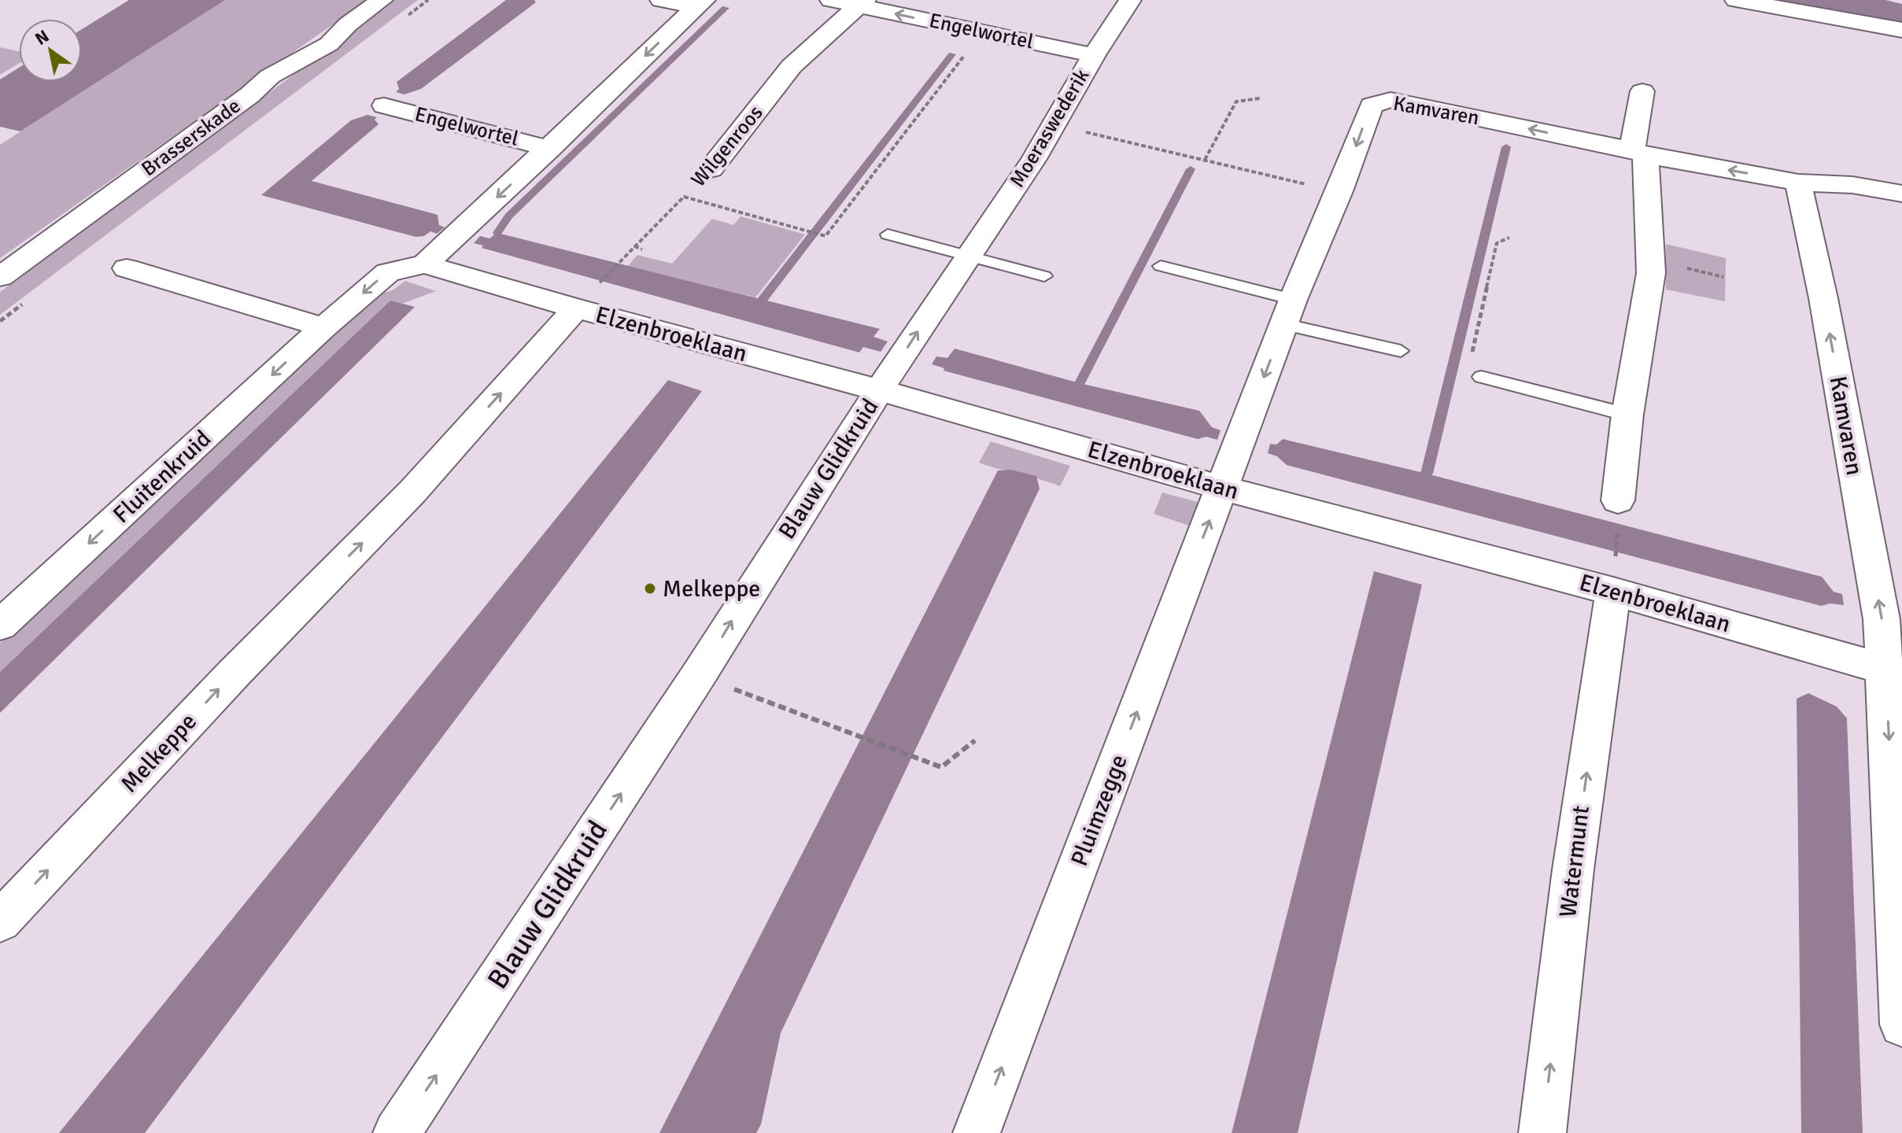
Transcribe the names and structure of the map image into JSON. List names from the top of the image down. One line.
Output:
{"streets":{"street":["Engelwortel","Kamvaren","Moeraswederik","Brasserskade","Wilgenroos","Elzenbroeklaan","Blauw Glidkruid","Fluitenkruid","Melkeppe","Pluimzegge","Watermunt"]},"crossings":[["Engelwortel","Moeraswederik"],["Engelwortel","Wilgenroos"],["Engelwortel","Elzenbroeklaan"],["Engelwortel","Fluitenkruid"],["Kamvaren","Elzenbroeklaan"],["Kamvaren","Pluimzegge"],["Moeraswederik","Elzenbroeklaan"],["Moeraswederik","Blauw Glidkruid"],["Wilgenroos","Elzenbroeklaan"],["Wilgenroos","Melkeppe"],["Elzenbroeklaan","Blauw Glidkruid"],["Elzenbroeklaan","Fluitenkruid"],["Elzenbroeklaan","Melkeppe"],["Elzenbroeklaan","Pluimzegge"],["Elzenbroeklaan","Watermunt"]],"one_way":["Engelwortel","Blauw Glidkruid","Fluitenkruid","Melkeppe","Pluimzegge","Watermunt"],"places":["Melkeppe"],"north":"top left"}
